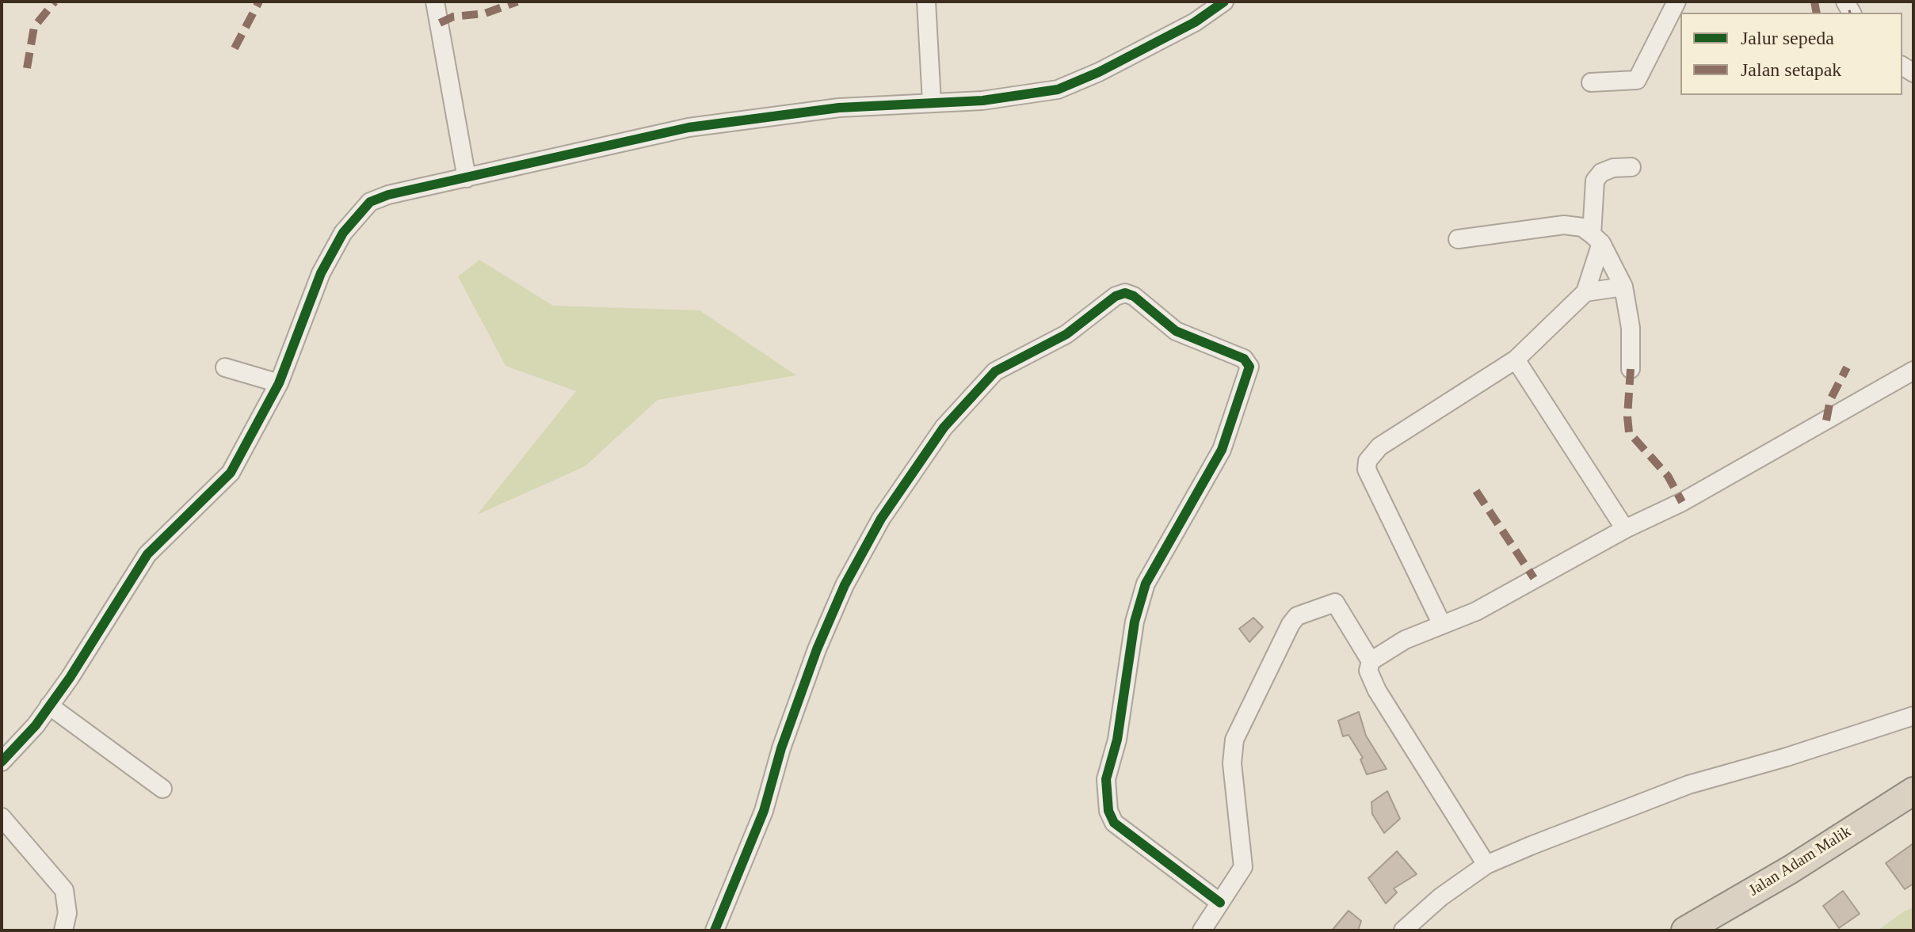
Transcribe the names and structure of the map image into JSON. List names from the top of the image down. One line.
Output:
{"streets":{"highway":["Jalan Adam Malik"]},"legend":["Jalur sepeda","Jalan setapak"]}
